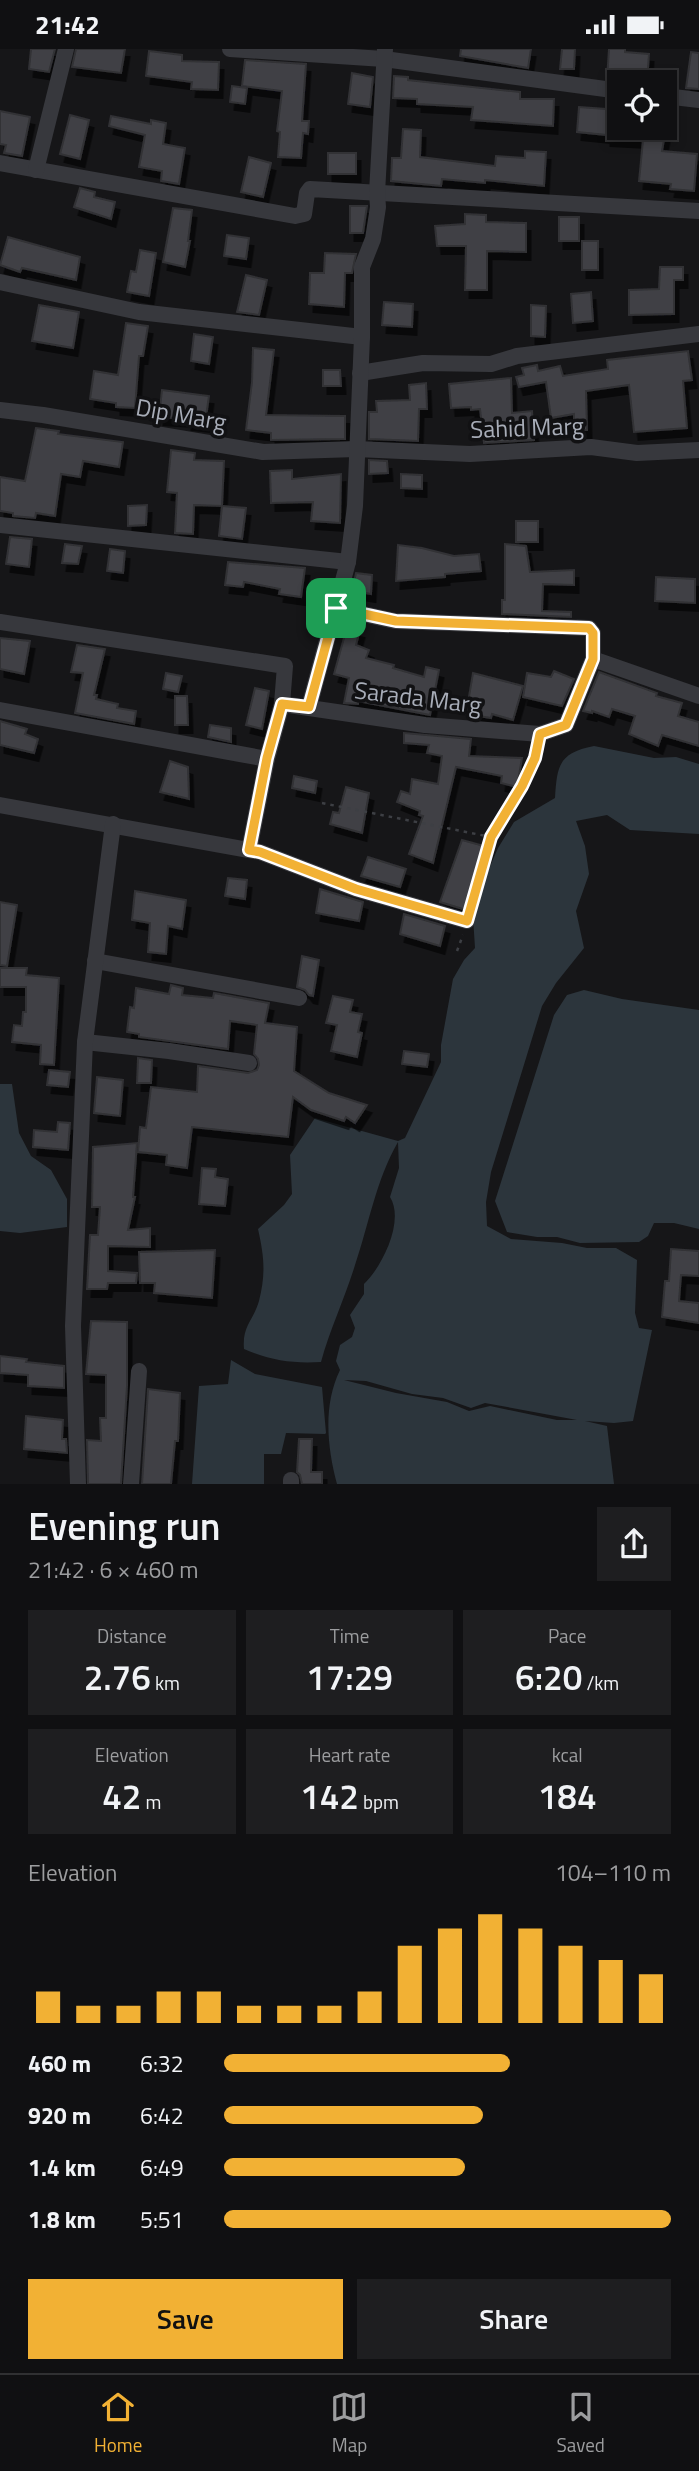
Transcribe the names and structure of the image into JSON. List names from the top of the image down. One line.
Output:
{"streets":{"street":["Dip Marg","Sahid Marg","Sarada Marg"]},"crossings":[["Dip Marg","Sahid Marg"]],"page":{"status":"21:42","heading":["Evening run","21:42 · 6 × 460 m"],"stats":[["Distance","2.76 km"],["Time","17:29"],["Pace","6:20 /km"],["Elevation","42 m"],["Heart rate","142 bpm"],["kcal","184"]],"chart":["Elevation","104–110 m"],"list":[{"name":"460 m","note":"6:32"},{"name":"920 m","note":"6:42"},{"name":"1.4 km","note":"6:49"},{"name":"1.8 km","note":"5:51"}],"buttons":["Save","Share"],"tabs":["Home","Map","Saved"]}}
